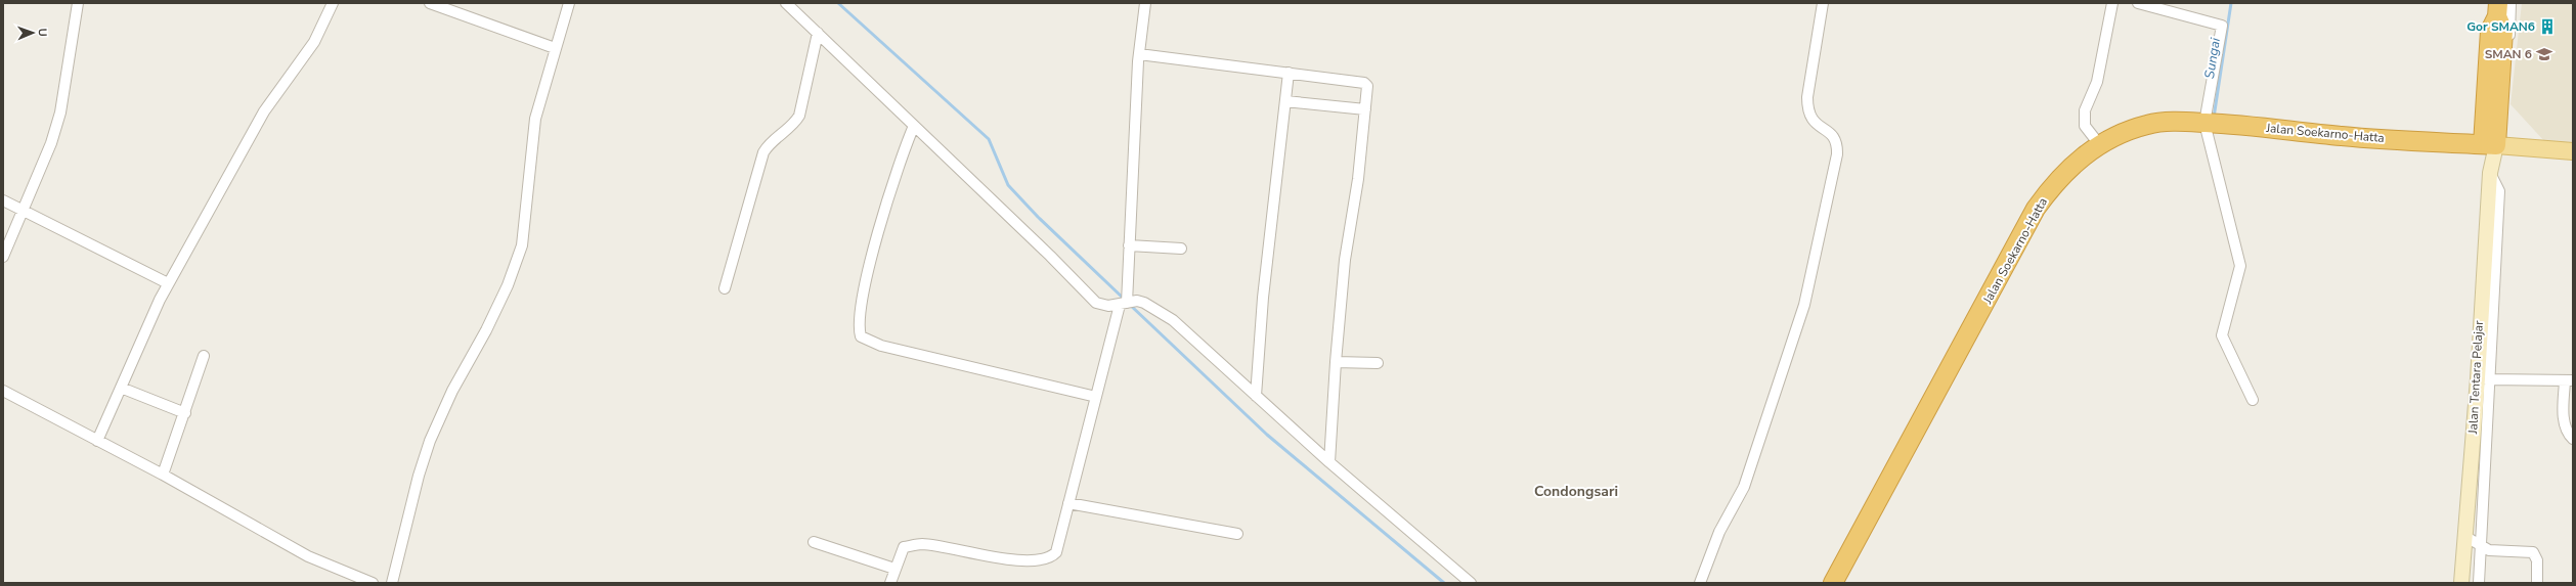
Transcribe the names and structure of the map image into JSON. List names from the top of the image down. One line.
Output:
{"streets":{"highway":["Jalan Soekarno-Hatta"],"main road":["Jalan Tentara Pelajar"]},"crossings":[["Jalan Soekarno-Hatta","Jalan Tentara Pelajar"]],"districts":["Condongsari"],"water":["Sungai"],"places":{"building":["Gor SMAN6"],"school or university":["SMAN 6"]},"north":"right"}
